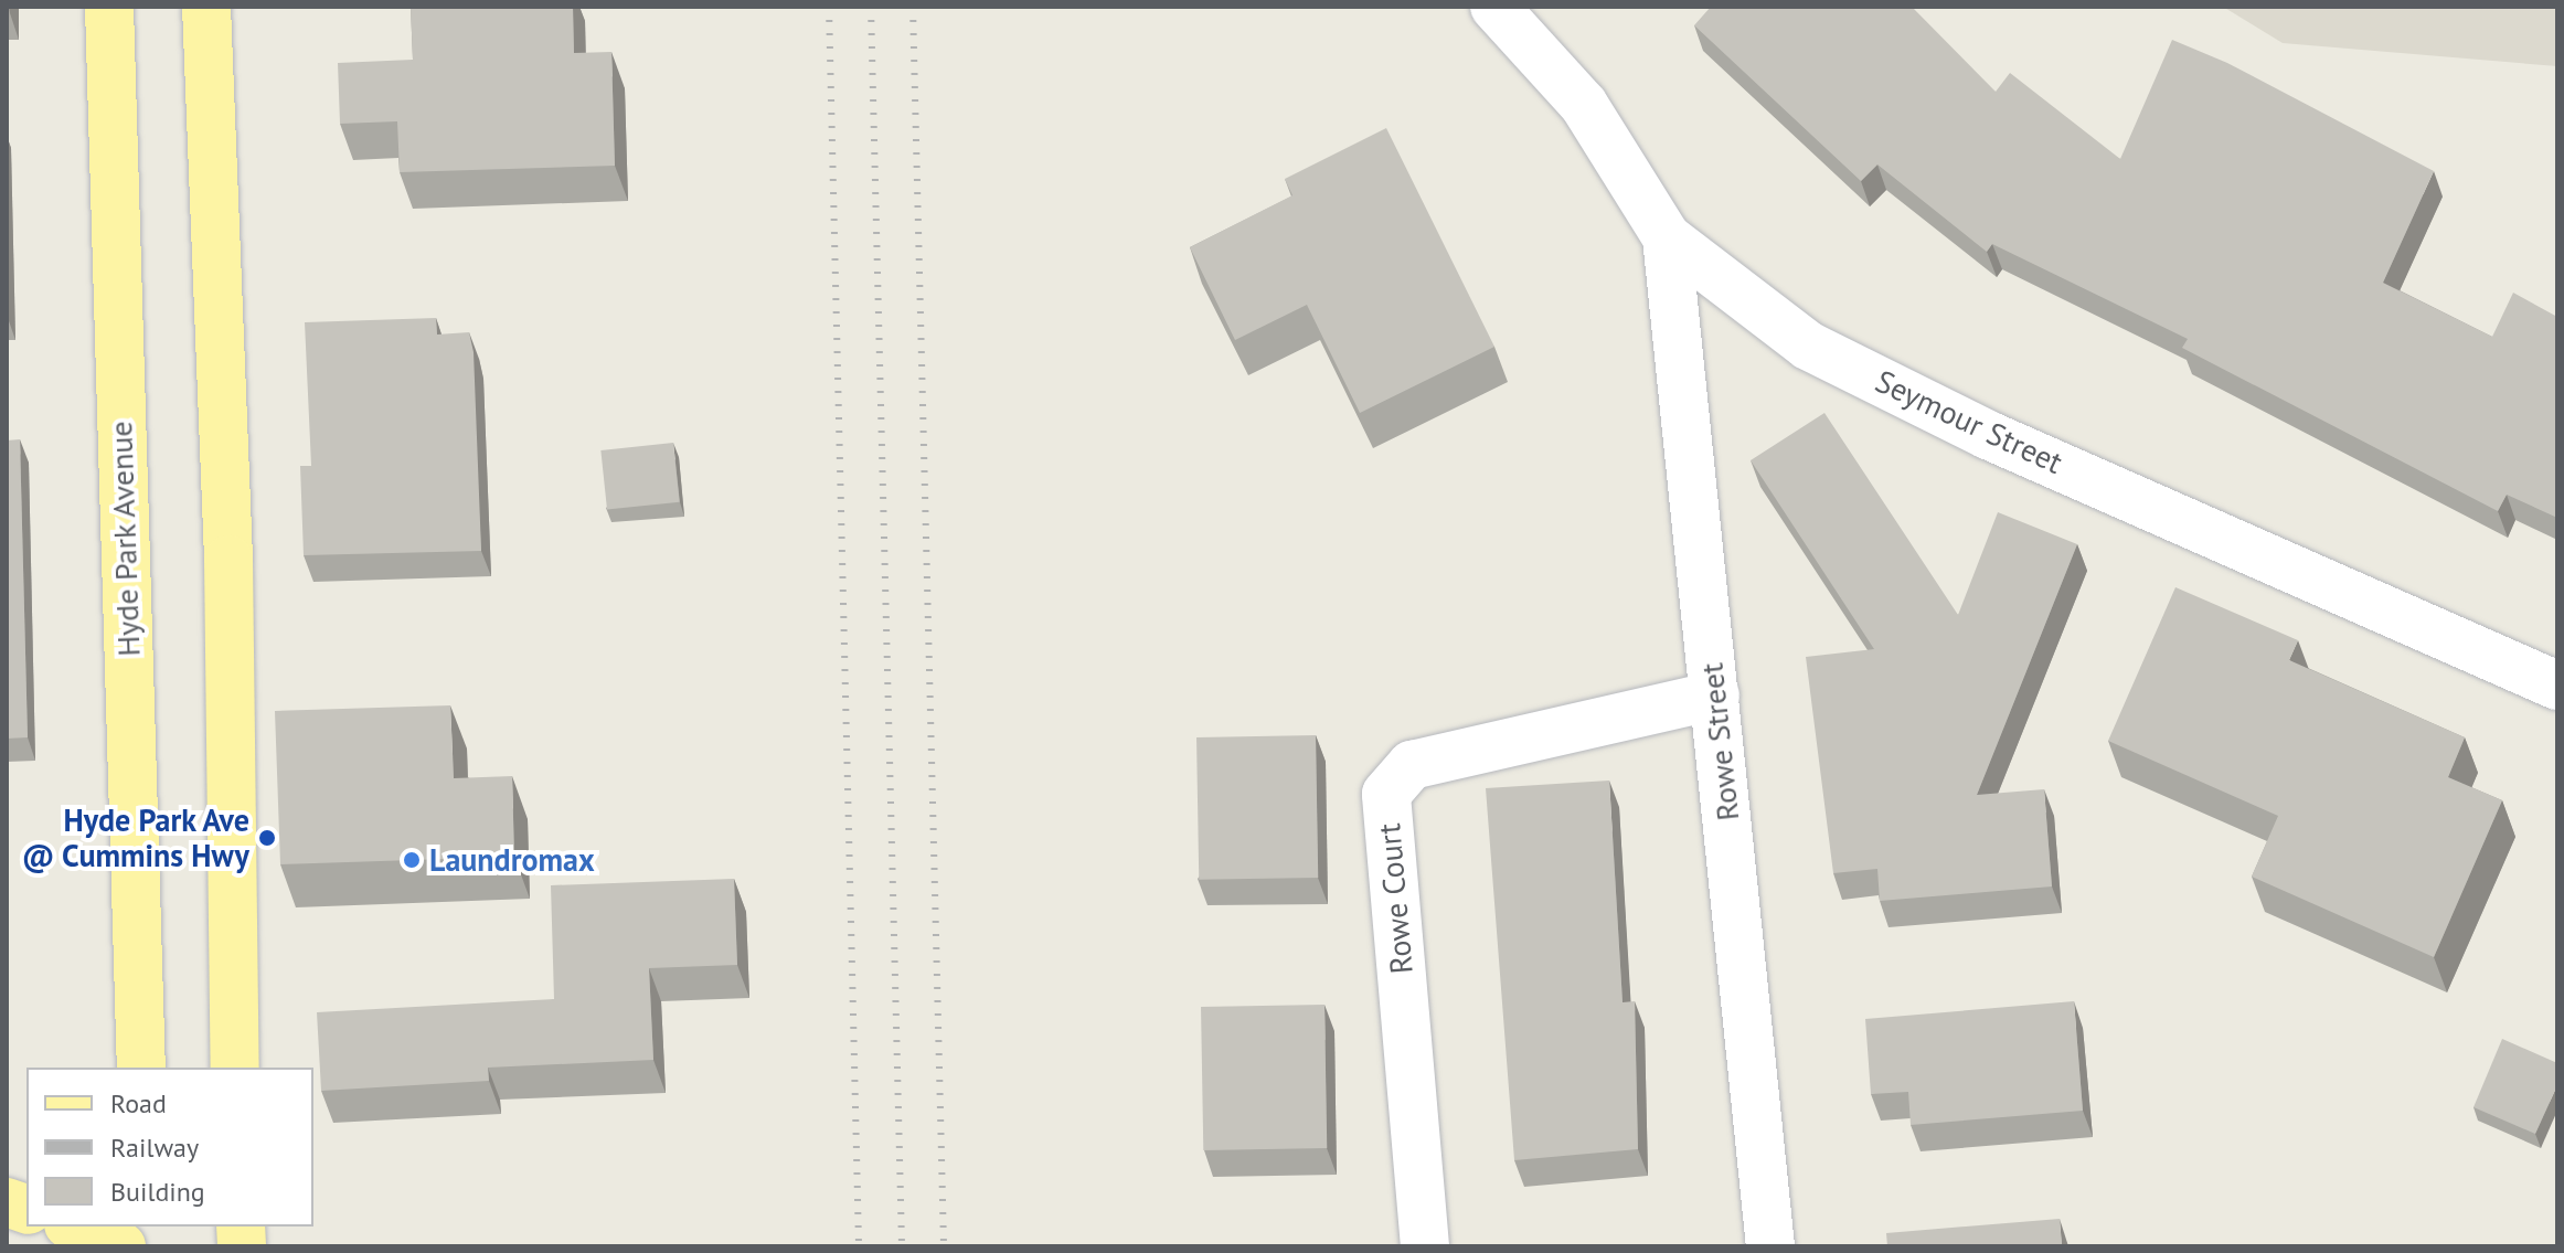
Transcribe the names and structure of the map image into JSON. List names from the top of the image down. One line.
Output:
{"streets":{"main road":["Hyde Park Avenue"],"street":["Seymour Street","Rowe Street","Rowe Court"]},"crossings":[["Seymour Street","Rowe Street"],["Rowe Street","Rowe Court"]],"places":["Hyde Park Ave @ Cummins Hwy","Laundromax"],"legend":["Road","Railway","Building"]}
